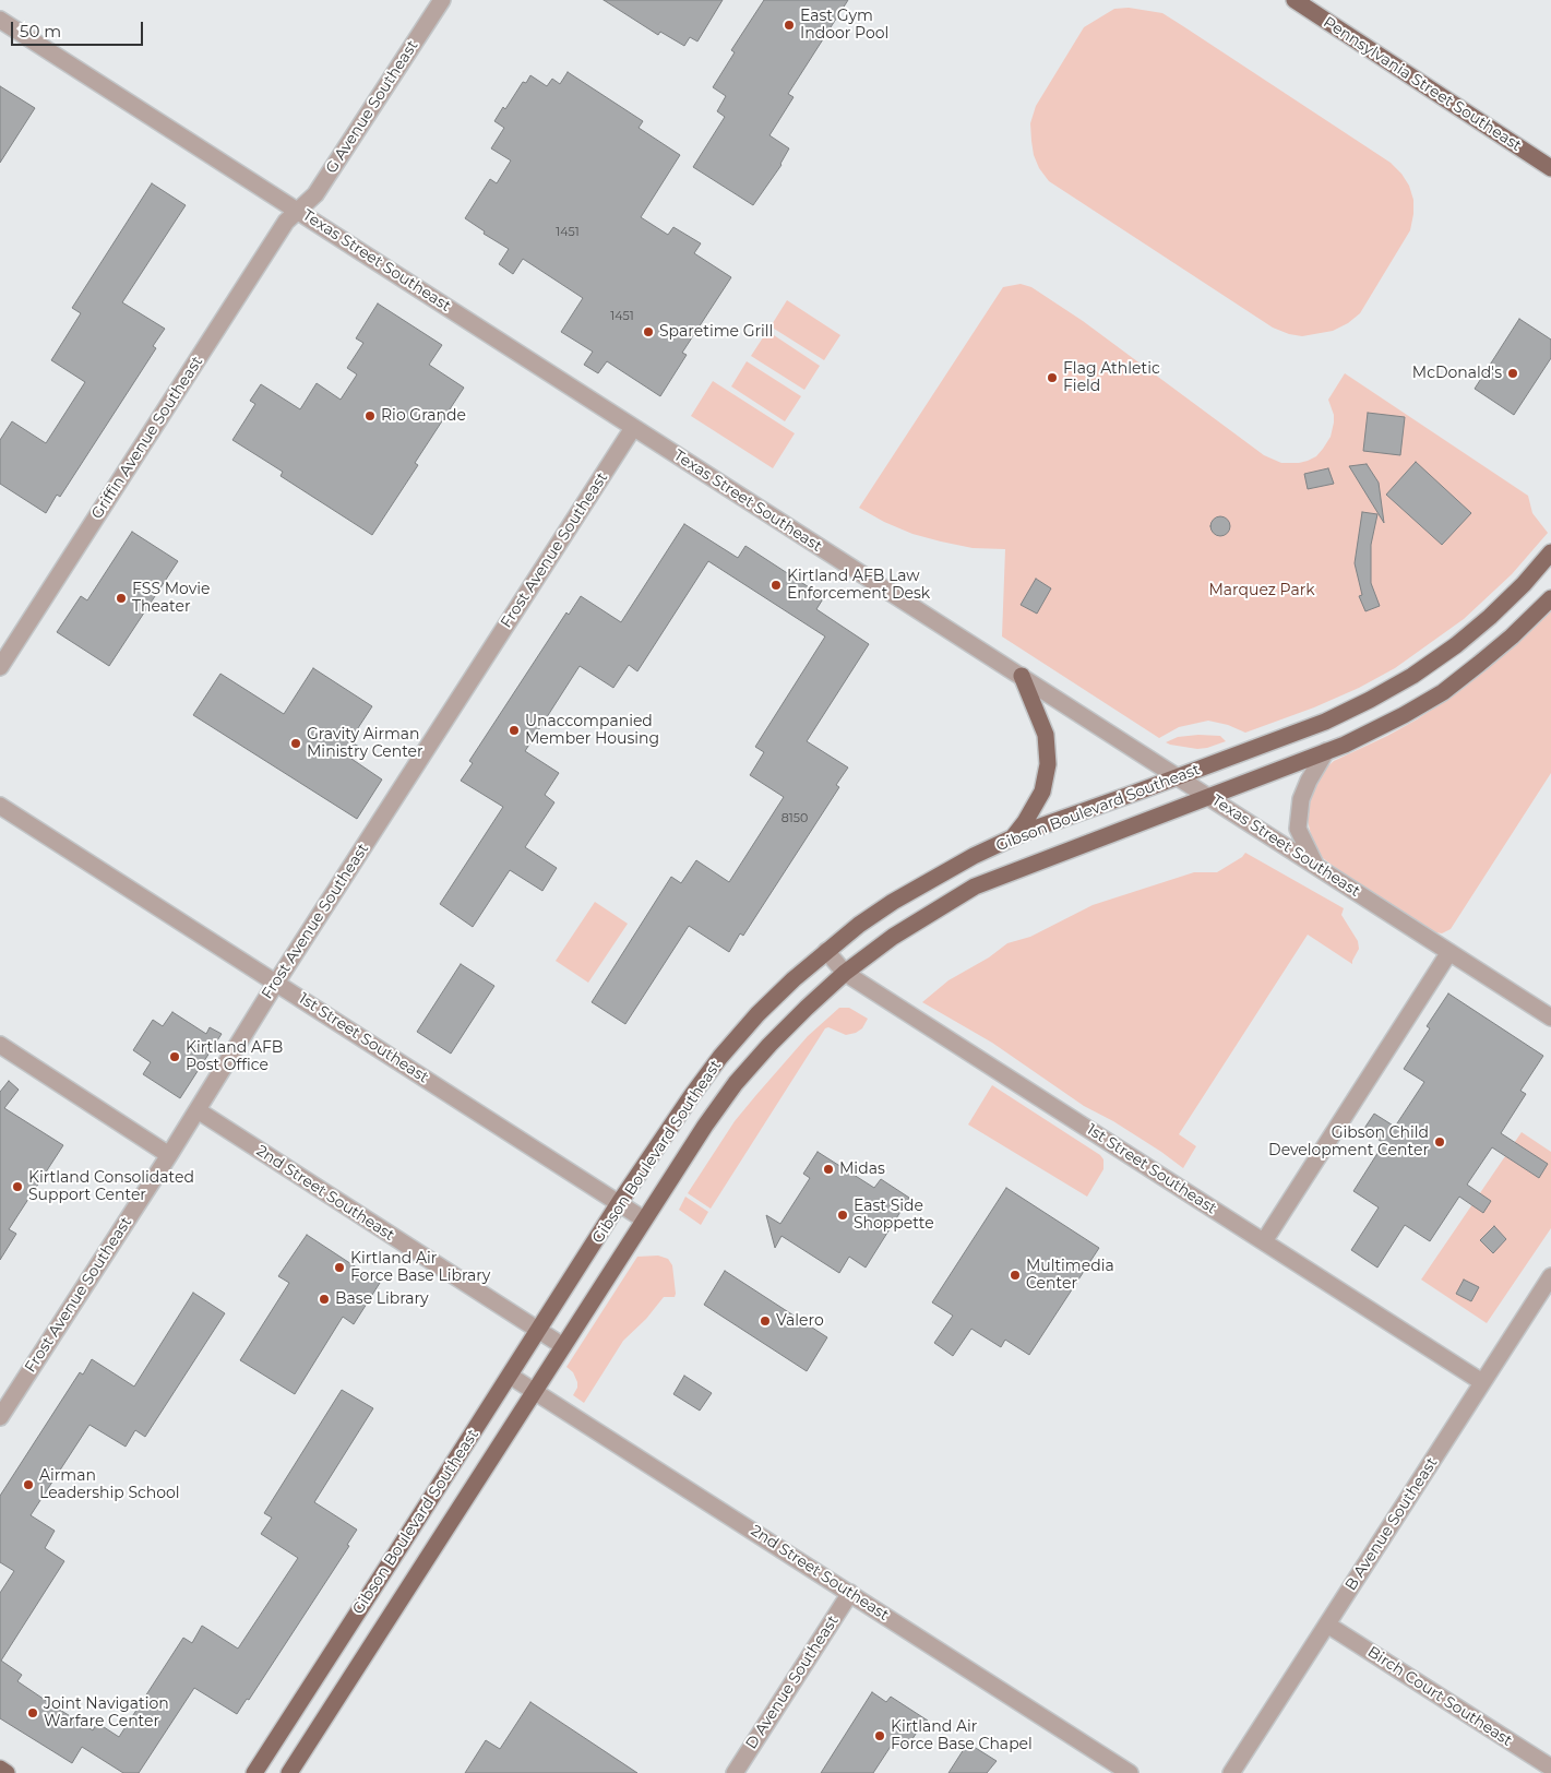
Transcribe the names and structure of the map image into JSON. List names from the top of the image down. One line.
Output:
{"streets":{"main road":["Pennsylvania Street Southeast","Gibson Boulevard Southeast"],"street":["G Avenue Southeast","Texas Street Southeast","Griffin Avenue Southeast","Frost Avenue Southeast","1st Street Southeast","2nd Street Southeast","B Avenue Southeast","D Avenue Southeast","Birch Court Southeast"]},"crossings":[["G Avenue Southeast","Texas Street Southeast"],["G Avenue Southeast","Griffin Avenue Southeast"],["Texas Street Southeast","Griffin Avenue Southeast"],["Texas Street Southeast","Frost Avenue Southeast"],["Texas Street Southeast","Gibson Boulevard Southeast"],["Frost Avenue Southeast","1st Street Southeast"],["Frost Avenue Southeast","2nd Street Southeast"],["Gibson Boulevard Southeast","1st Street Southeast"],["Gibson Boulevard Southeast","2nd Street Southeast"],["1st Street Southeast","B Avenue Southeast"],["2nd Street Southeast","D Avenue Southeast"],["B Avenue Southeast","Birch Court Southeast"]],"parks":["Marquez Park"],"places":["East Gym Indoor Pool","Sparetime Grill","McDonald's","Flag Athletic Field","Rio Grande","Kirtland AFB Law Enforcement Desk","FSS Movie Theater","Unaccompanied Member Housing","Gravity Airman Ministry Center","Kirtland AFB Post Office","Gibson Child Development Center","Midas","Kirtland Consolidated Support Center","East Side Shoppette","Kirtland Air Force Base Library","Multimedia Center","Base Library","Valero","Airman Leadership School","Joint Navigation Warfare Center","Kirtland Air Force Base Chapel"],"house_numbers":["1451","1451","8150"],"scale_bar":"50 m"}
